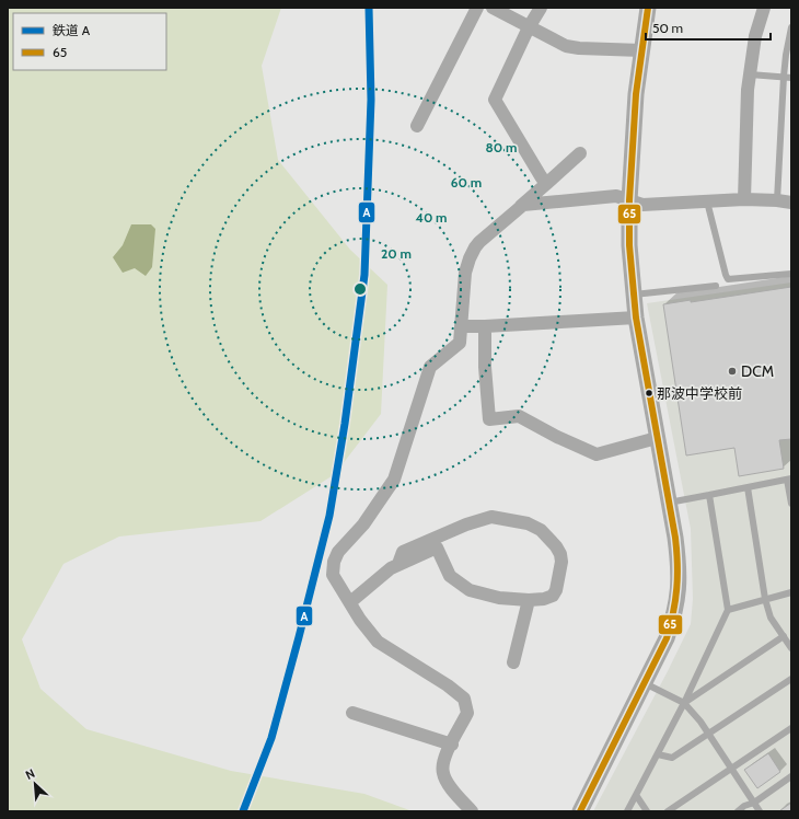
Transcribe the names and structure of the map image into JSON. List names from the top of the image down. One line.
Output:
{"places":["DCM","那波中学校前"],"lines":["rail line A","transit line 65"],"legend":["鉄道 A","65"],"scale_bar":"50 m","north":"top left","rings":["80 m","60 m","40 m","20 m"]}
